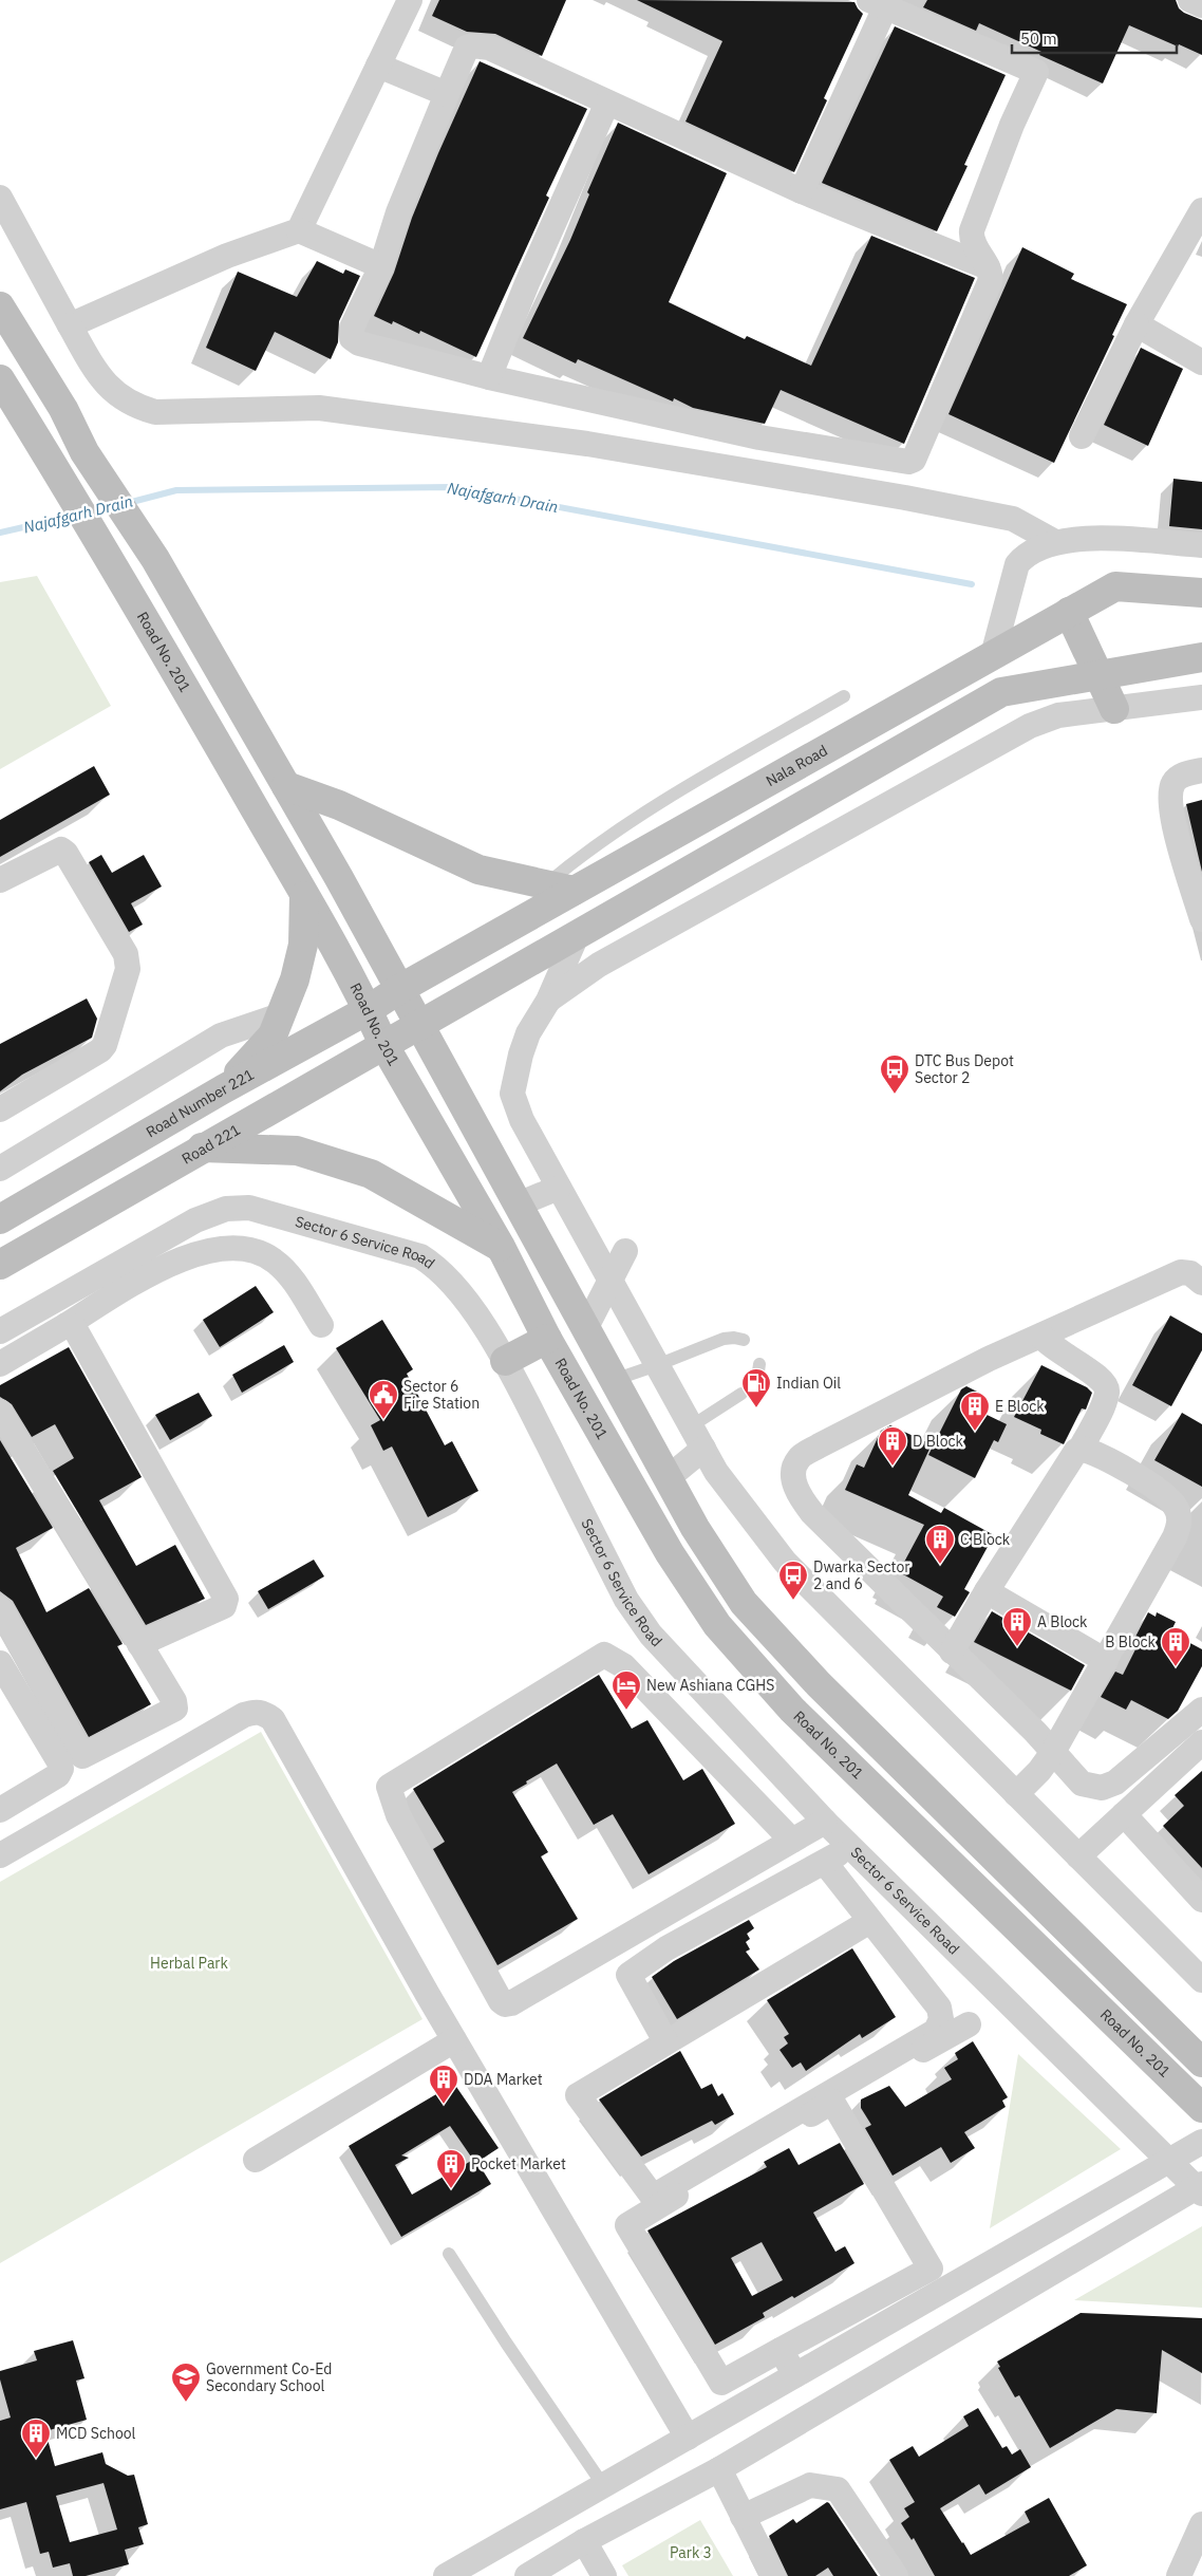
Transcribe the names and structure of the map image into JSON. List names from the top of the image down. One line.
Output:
{"streets":{"main road":["Road No. 201","Nala Road","Road Number 221","Road 221"],"street":["Sector 6 Service Road"]},"crossings":[["Road No. 201","Road Number 221"],["Road No. 201","Road 221"],["Nala Road","Road Number 221"]],"water":["Najafgarh Drain"],"parks":["Herbal Park","Park 3"],"places":{"bus stop":["DTC Bus Depot Sector 2","Dwarka Sector 2 and 6"],"fuel station":["Indian Oil"],"public building":["Sector 6 Fire Station"],"building":["E Block","D Block","C Block","A Block","B Block","DDA Market","Pocket Market","MCD School"],"hotel":["New Ashiana CGHS"],"school or university":["Government Co-Ed Secondary School"]},"scale_bar":"50 m"}
